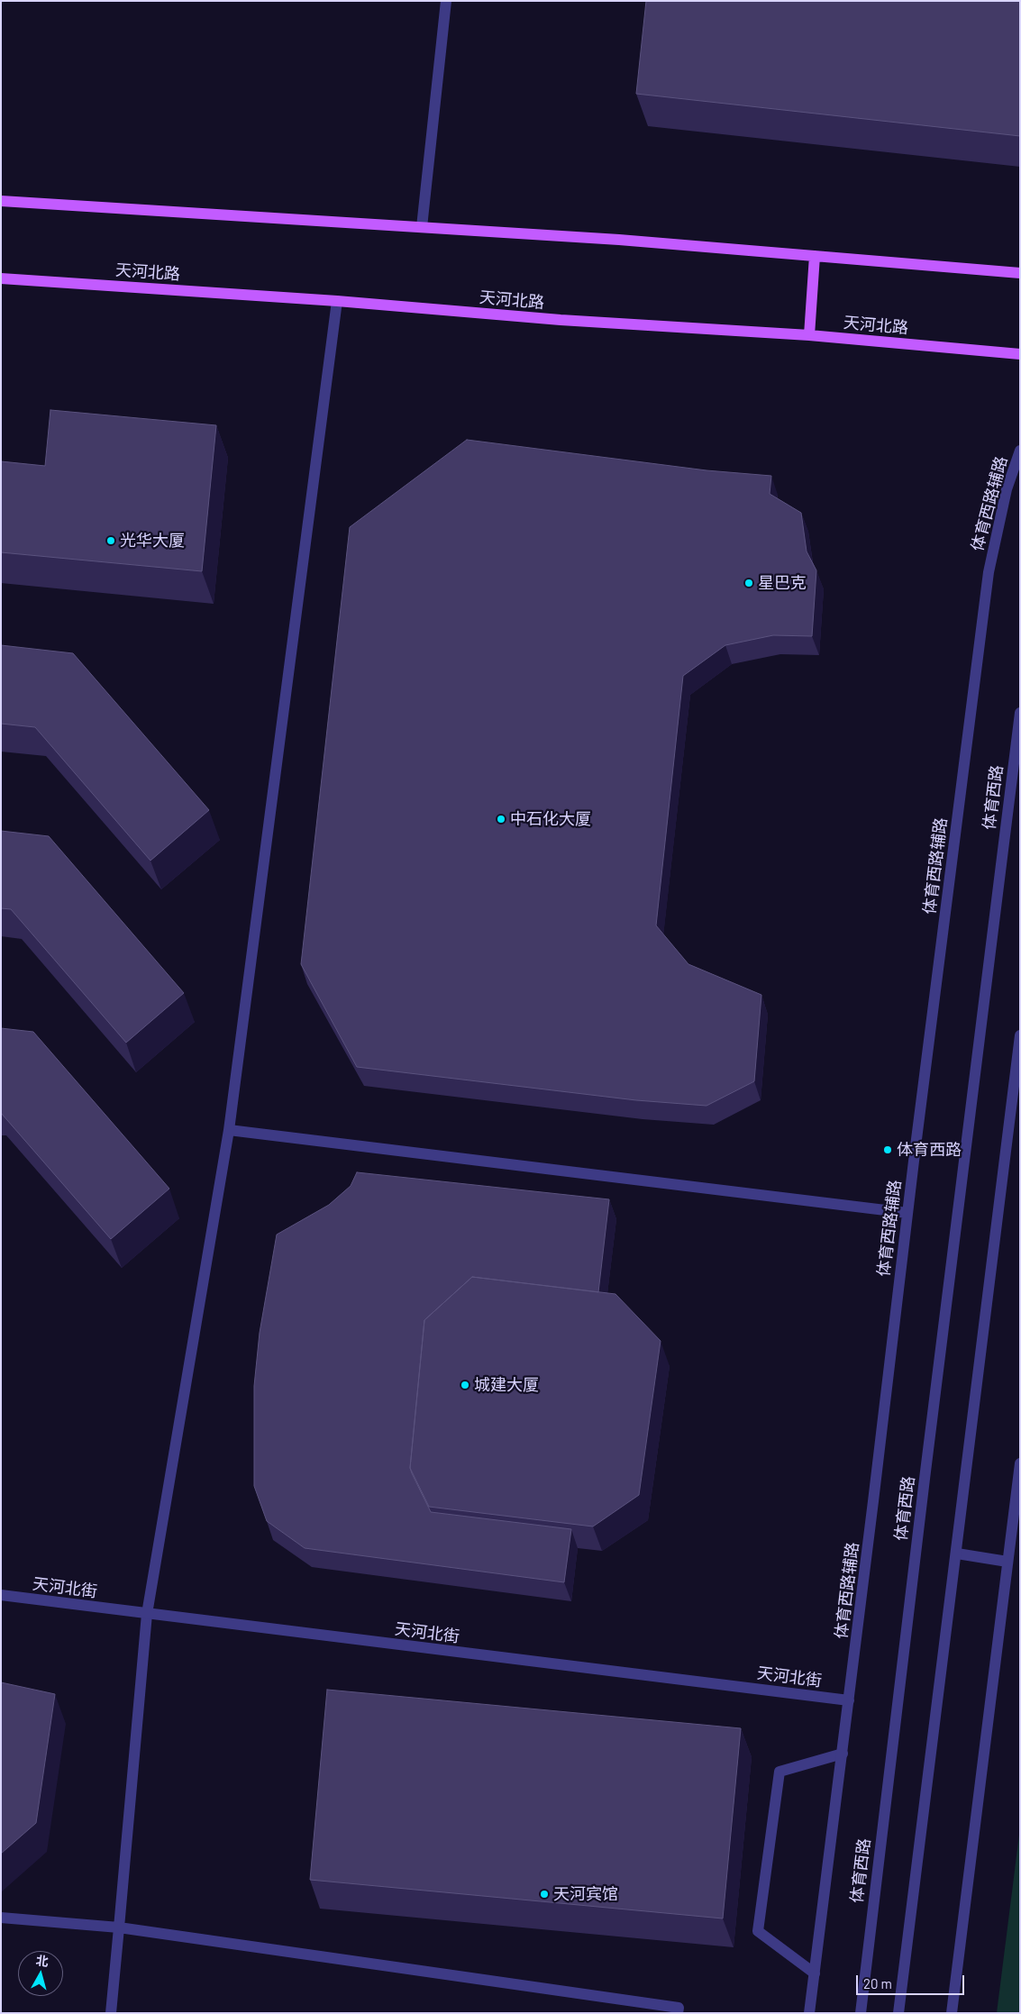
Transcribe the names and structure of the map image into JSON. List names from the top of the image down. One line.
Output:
{"streets":{"main road":["天河北路"],"street":["体育西路辅路","体育西路","天河北街"]},"crossings":[["体育西路辅路","天河北街"]],"places":["光华大厦","星巴克","中石化大厦","体育西路","城建大厦","天河宾馆"],"scale_bar":"20 m","north":"top"}
